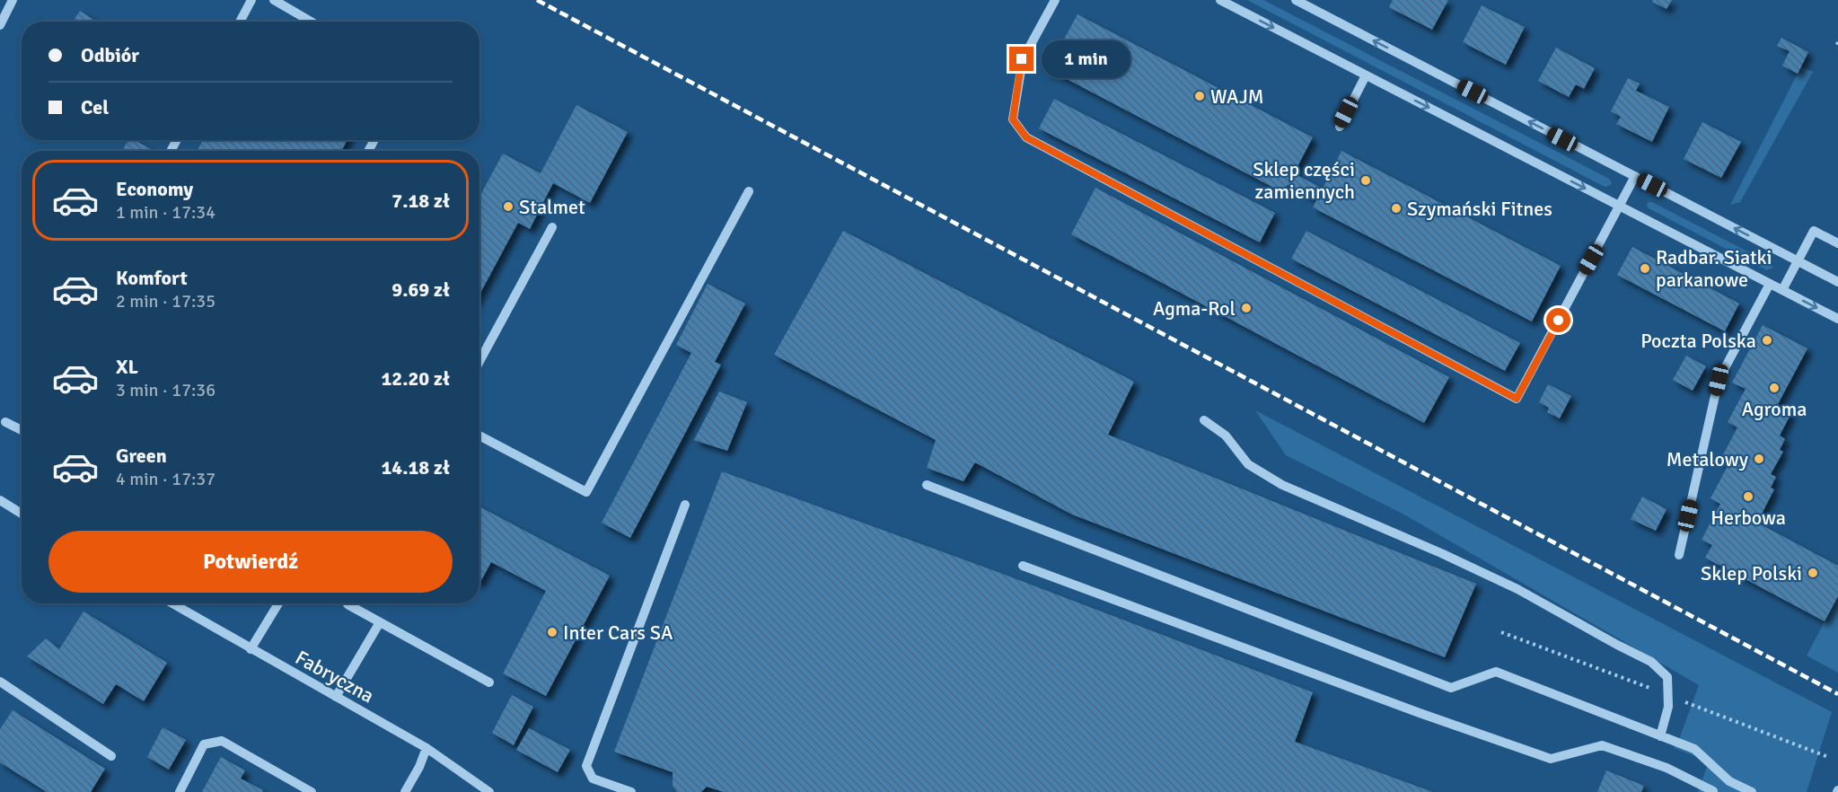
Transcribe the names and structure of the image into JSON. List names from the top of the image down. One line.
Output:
{"streets":{"street":["Fabryczna"]},"places":["WAJM","Sklep części zamiennych","Stalmet","Szymański Fitnes","Radbar. Siatki parkanowe","Agma-Rol","Poczta Polska","Agroma","Metalowy","Herbowa","Sklep Polski","Inter Cars SA"],"page":{"banner":["Odbiór","Cel"],"bubble":"1 min","list":[{"name":"Economy","note":"1 min · 17:34","value":"7.18 zł"},{"name":"Komfort","note":"2 min · 17:35","value":"9.69 zł"},{"name":"XL","note":"3 min · 17:36","value":"12.20 zł"},{"name":"Green","note":"4 min · 17:37","value":"14.18 zł"}],"buttons":"Potwierdź"}}
